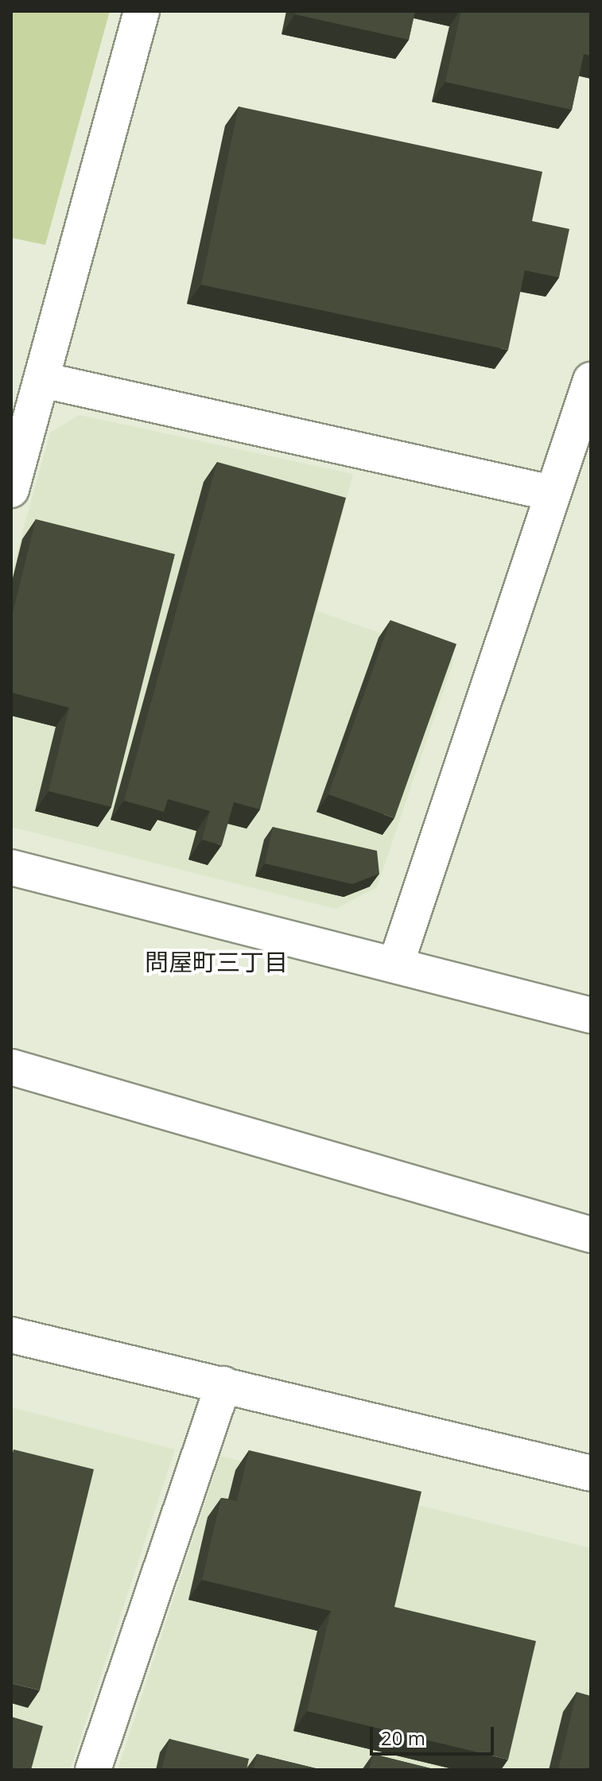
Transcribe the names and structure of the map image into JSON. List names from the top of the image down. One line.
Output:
{"districts":["問屋町三丁目"],"scale_bar":"20 m"}
